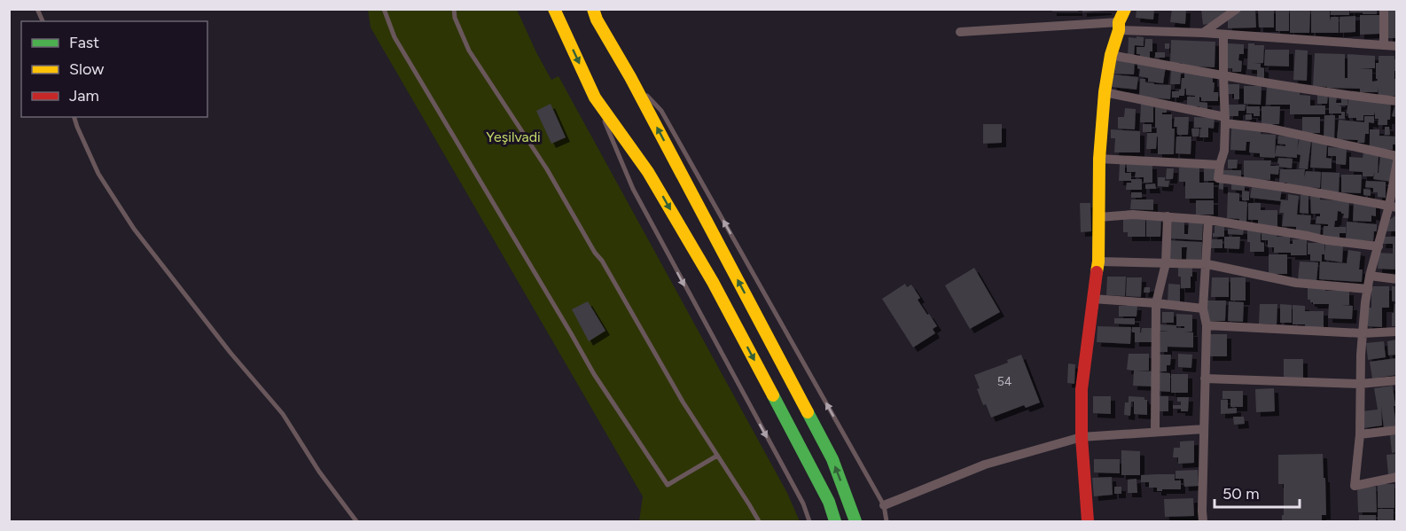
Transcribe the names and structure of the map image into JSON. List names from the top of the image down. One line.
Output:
{"parks":["Yeşilvadi"],"house_numbers":["54"],"legend":["Fast","Slow","Jam"],"scale_bar":"50 m"}
